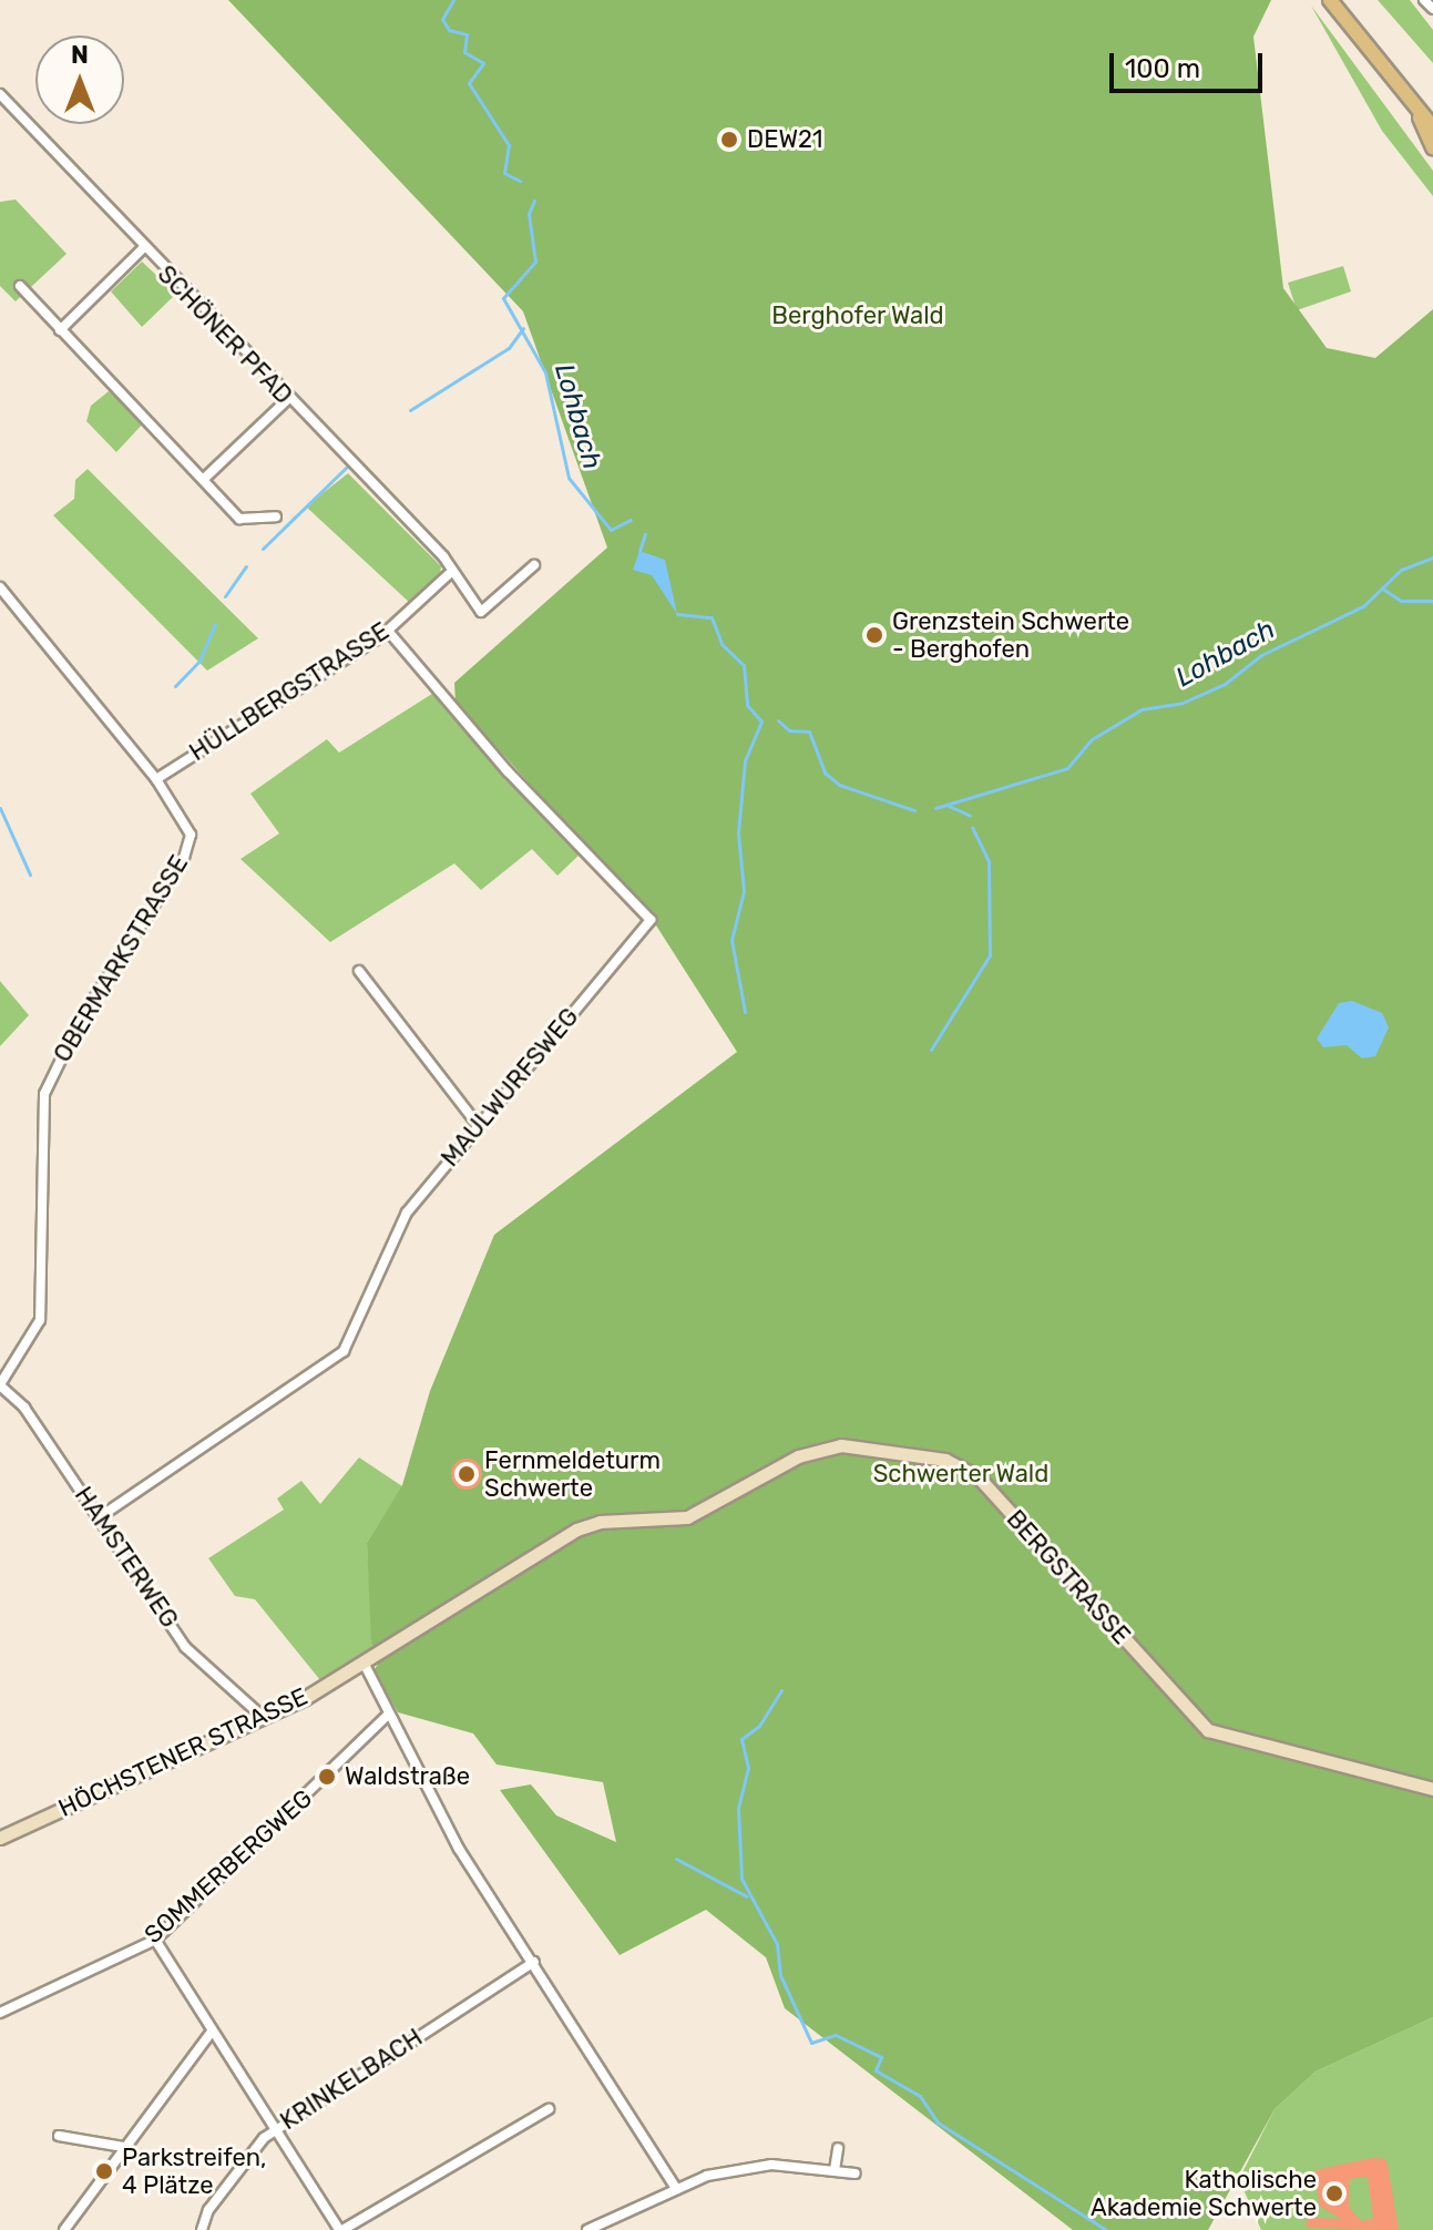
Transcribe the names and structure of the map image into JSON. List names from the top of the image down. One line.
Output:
{"streets":{"main road":["BERGSTRASSE","HÖCHSTENER STRASSE"],"street":["SCHÖNER PFAD","HÜLLBERGSTRASSE","OBERMARKSTRASSE","MAULWURFSWEG","HAMSTERWEG","SOMMERBERGWEG","KRINKELBACH"]},"crossings":[["SCHÖNER PFAD","HÜLLBERGSTRASSE"],["HÜLLBERGSTRASSE","OBERMARKSTRASSE"],["HÜLLBERGSTRASSE","MAULWURFSWEG"],["OBERMARKSTRASSE","HAMSTERWEG"],["MAULWURFSWEG","HAMSTERWEG"],["HAMSTERWEG","HÖCHSTENER STRASSE"],["BERGSTRASSE","HÖCHSTENER STRASSE"]],"water":["Lohbach"],"parks":["Berghofer Wald","Schwerter Wald"],"places":["DEW21","Grenzstein Schwerte - Berghofen","Fernmeldeturm Schwerte","Waldstraße","Parkstreifen, 4 Plätze","Katholische Akademie Schwerte"],"scale_bar":"100 m","north":"top"}
